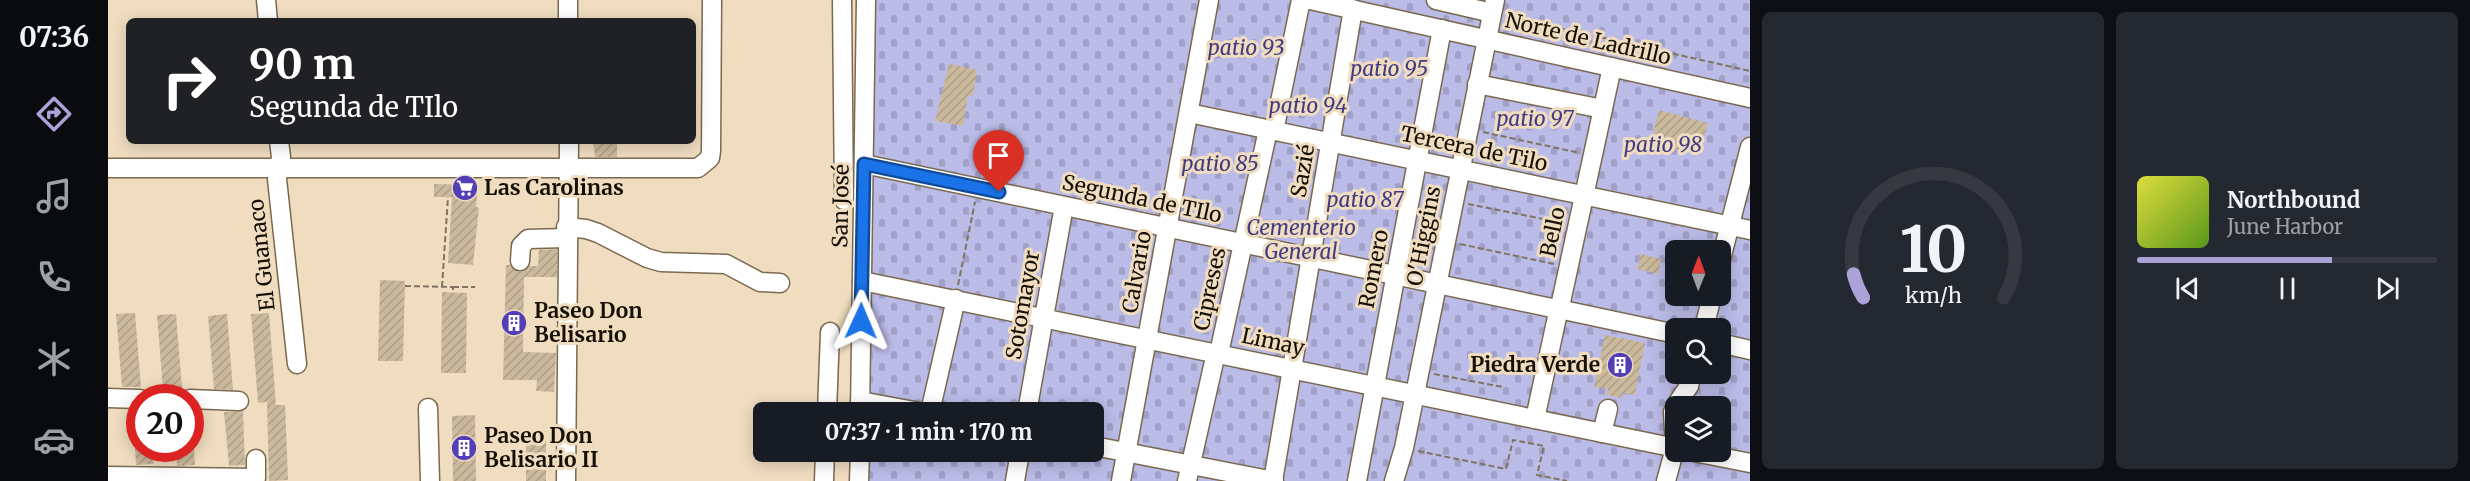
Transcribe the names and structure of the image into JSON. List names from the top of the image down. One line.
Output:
{"streets":{"street":["Norte de Ladrillo","Tercera de Tilo","Sazié","Segunda de TIlo","San José","Bello","O'Higgins","El Guanaco","Romero","Calvario","Cipreses","Sotomayor","Limay"]},"crossings":[["Norte de Ladrillo","Sazié"],["Norte de Ladrillo","Bello"],["Norte de Ladrillo","O'Higgins"],["Norte de Ladrillo","Romero"],["Tercera de Tilo","Sazié"],["Tercera de Tilo","Bello"],["Tercera de Tilo","O'Higgins"],["Tercera de Tilo","Romero"],["Tercera de Tilo","Calvario"],["Tercera de Tilo","Cipreses"],["Sazié","Segunda de TIlo"],["Sazié","Limay"],["Segunda de TIlo","San José"],["Segunda de TIlo","Bello"],["Segunda de TIlo","O'Higgins"],["Segunda de TIlo","Romero"],["Segunda de TIlo","Calvario"],["Segunda de TIlo","Cipreses"],["Segunda de TIlo","Sotomayor"],["San José","Limay"],["Bello","Limay"],["O'Higgins","Limay"],["Romero","Limay"],["Calvario","Limay"],["Cipreses","Limay"],["Sotomayor","Limay"]],"parks":["patio 93","patio 95","patio 94","patio 97","patio 98","patio 85","patio 87","Cementerio General"],"places":{"supermarket":["Las Carolinas"],"building":["Paseo Don Belisario","Piedra Verde","Paseo Don Belisario II"]},"north":"top","page":{"tabs":"07:36","turn":["90 m","Segunda de TIlo"],"song":["Northbound","June Harbor"],"limit":"20","trip":"07:37 · 1 min · 170 m","gauge":["10","km/h"]}}
